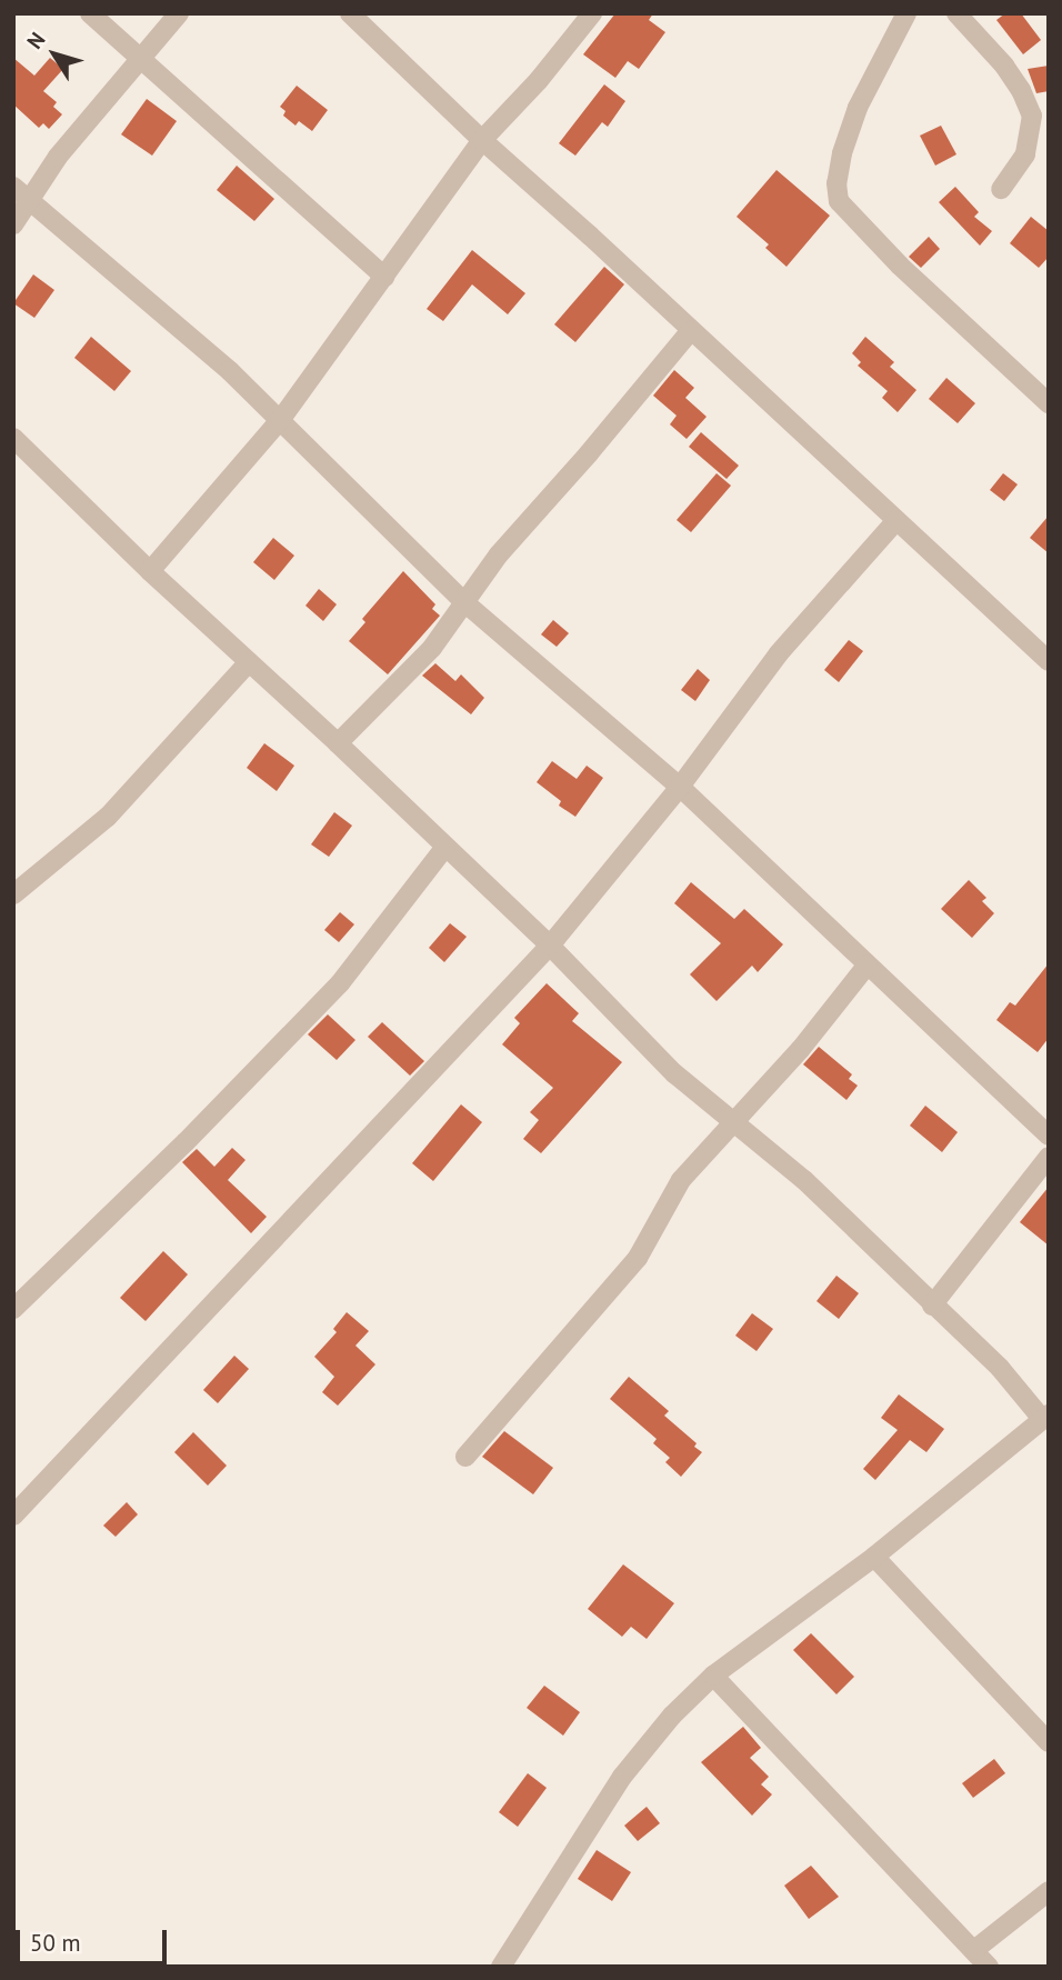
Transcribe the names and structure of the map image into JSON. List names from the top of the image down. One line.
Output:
{"scale_bar":"50 m","north":"top left"}
